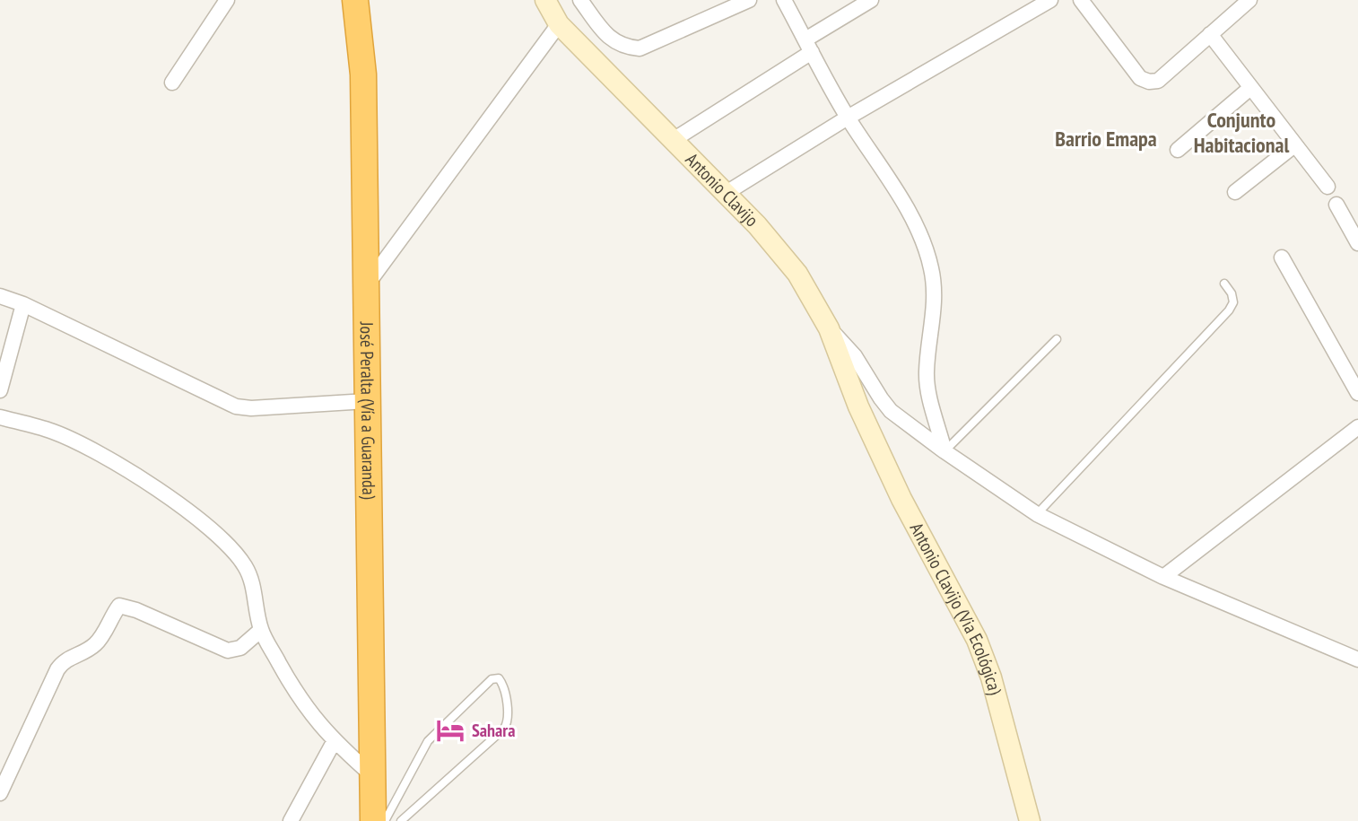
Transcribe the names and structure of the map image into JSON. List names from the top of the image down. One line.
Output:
{"streets":{"highway":["José Peralta (Vía a Guaranda)"],"main road":["Antonio Clavijo","Antonio Clavijo (Via Ecológica)"]},"crossings":[["Antonio Clavijo","Antonio Clavijo (Via Ecológica)"]],"districts":["Conjunto Habitacional","Barrio Emapa"],"places":{"hotel":["Sahara"]}}
